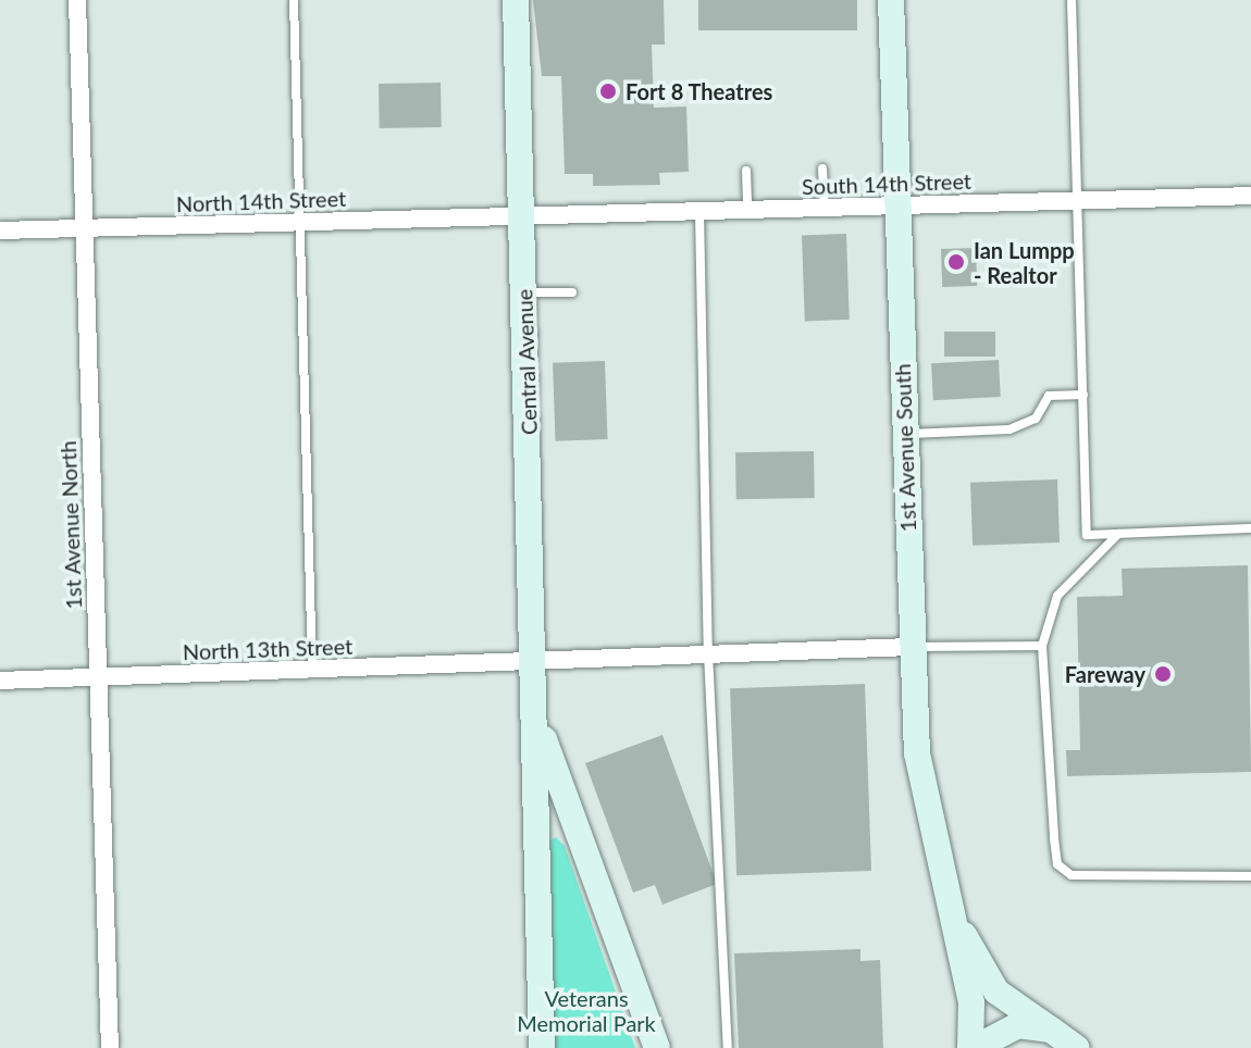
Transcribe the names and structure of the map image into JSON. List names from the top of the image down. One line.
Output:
{"streets":{"main road":["Central Avenue","1st Avenue South"],"street":["South 14th Street","North 14th Street","1st Avenue North","North 13th Street"]},"crossings":[["South 14th Street","North 14th Street"],["South 14th Street","Central Avenue"],["South 14th Street","1st Avenue South"],["North 14th Street","Central Avenue"],["North 14th Street","1st Avenue North"],["Central Avenue","North 13th Street"],["1st Avenue South","North 13th Street"],["1st Avenue North","North 13th Street"]],"parks":["Veterans Memorial Park"],"places":["Fort 8 Theatres","Ian Lumpp - Realtor","Fareway"]}
